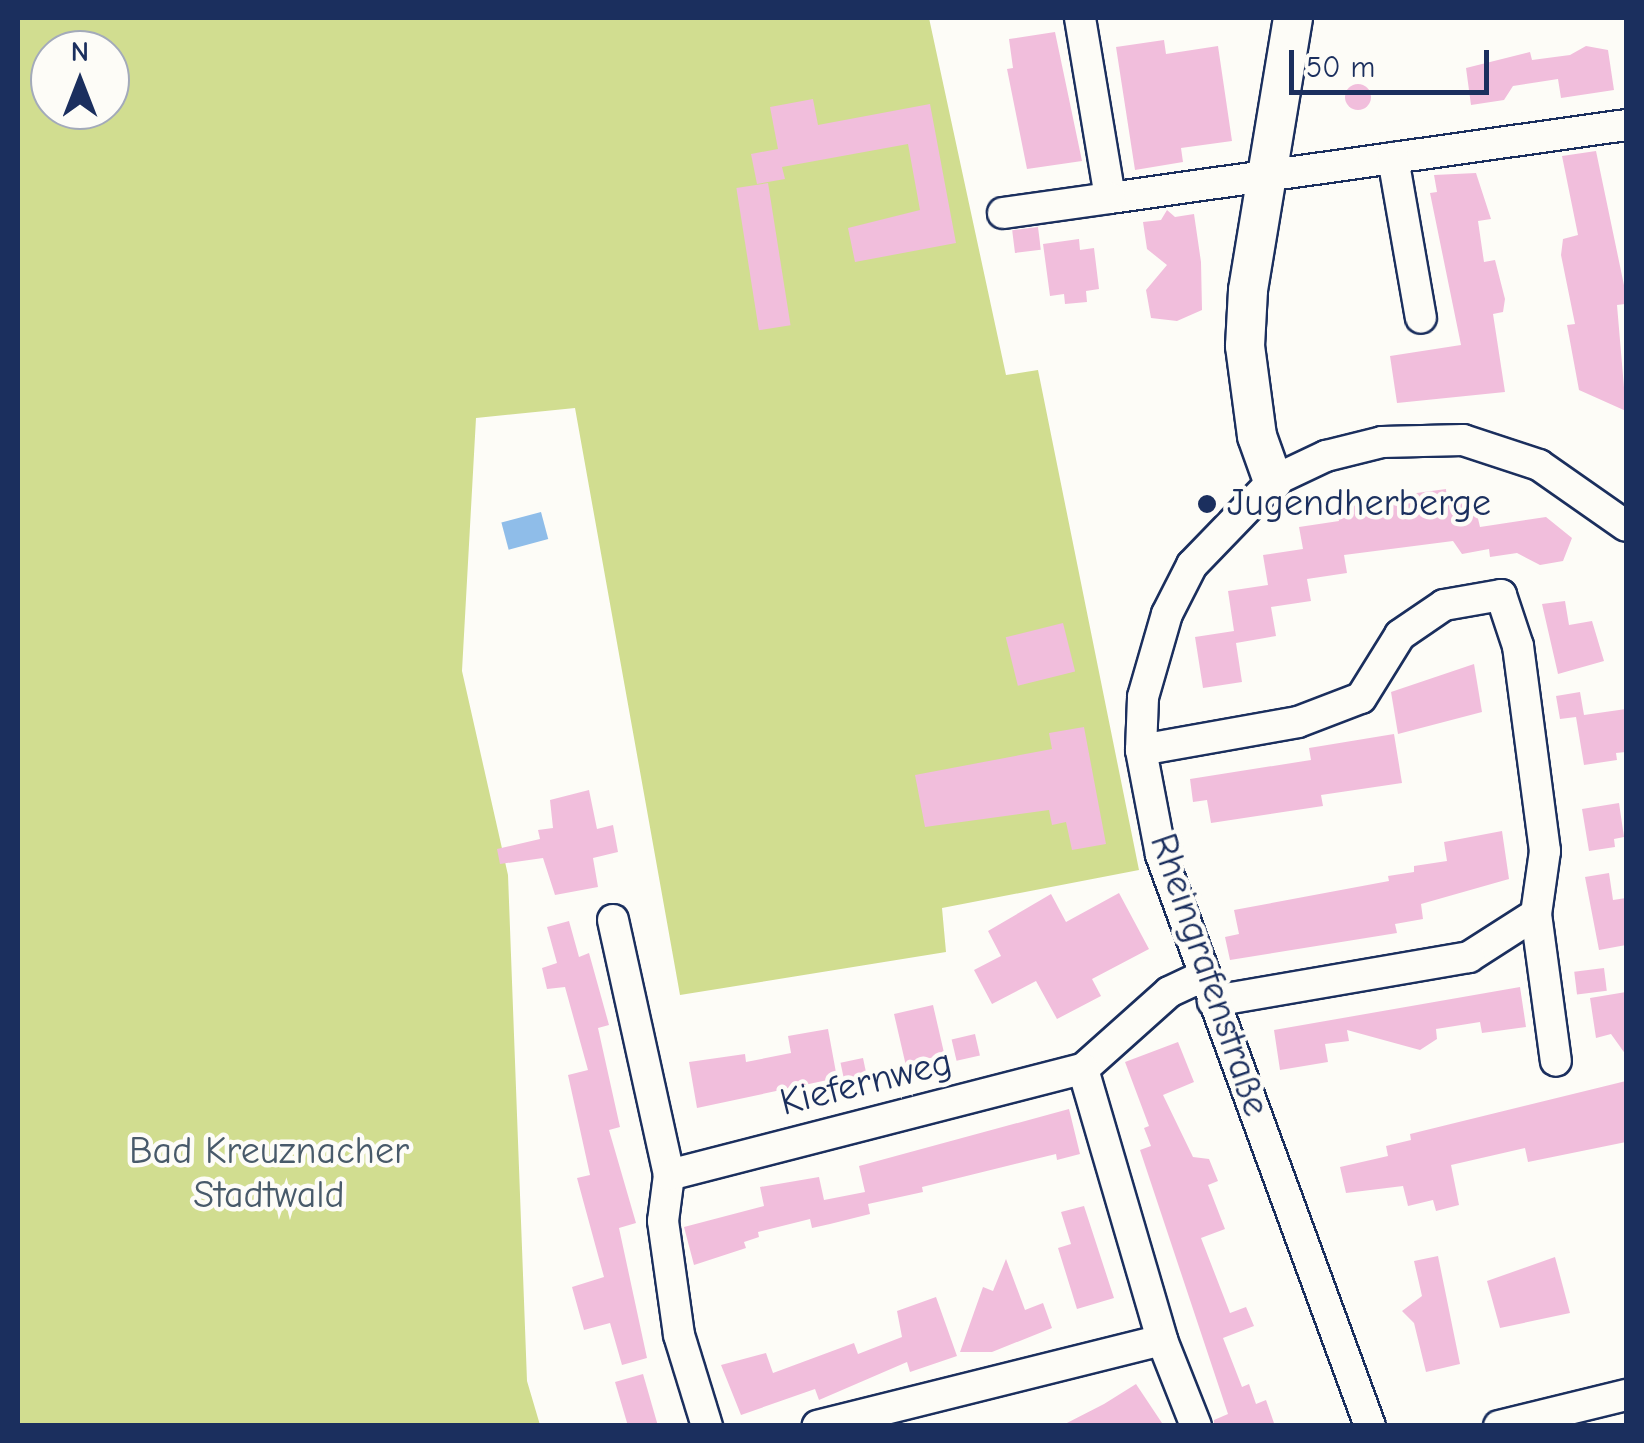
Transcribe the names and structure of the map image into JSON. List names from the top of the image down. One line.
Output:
{"streets":{"street":["Rheingrafenstraße","Kiefernweg"]},"crossings":[["Rheingrafenstraße","Kiefernweg"]],"parks":["Bad Kreuznacher Stadtwald"],"places":["Jugendherberge"],"scale_bar":"50 m","north":"top"}
